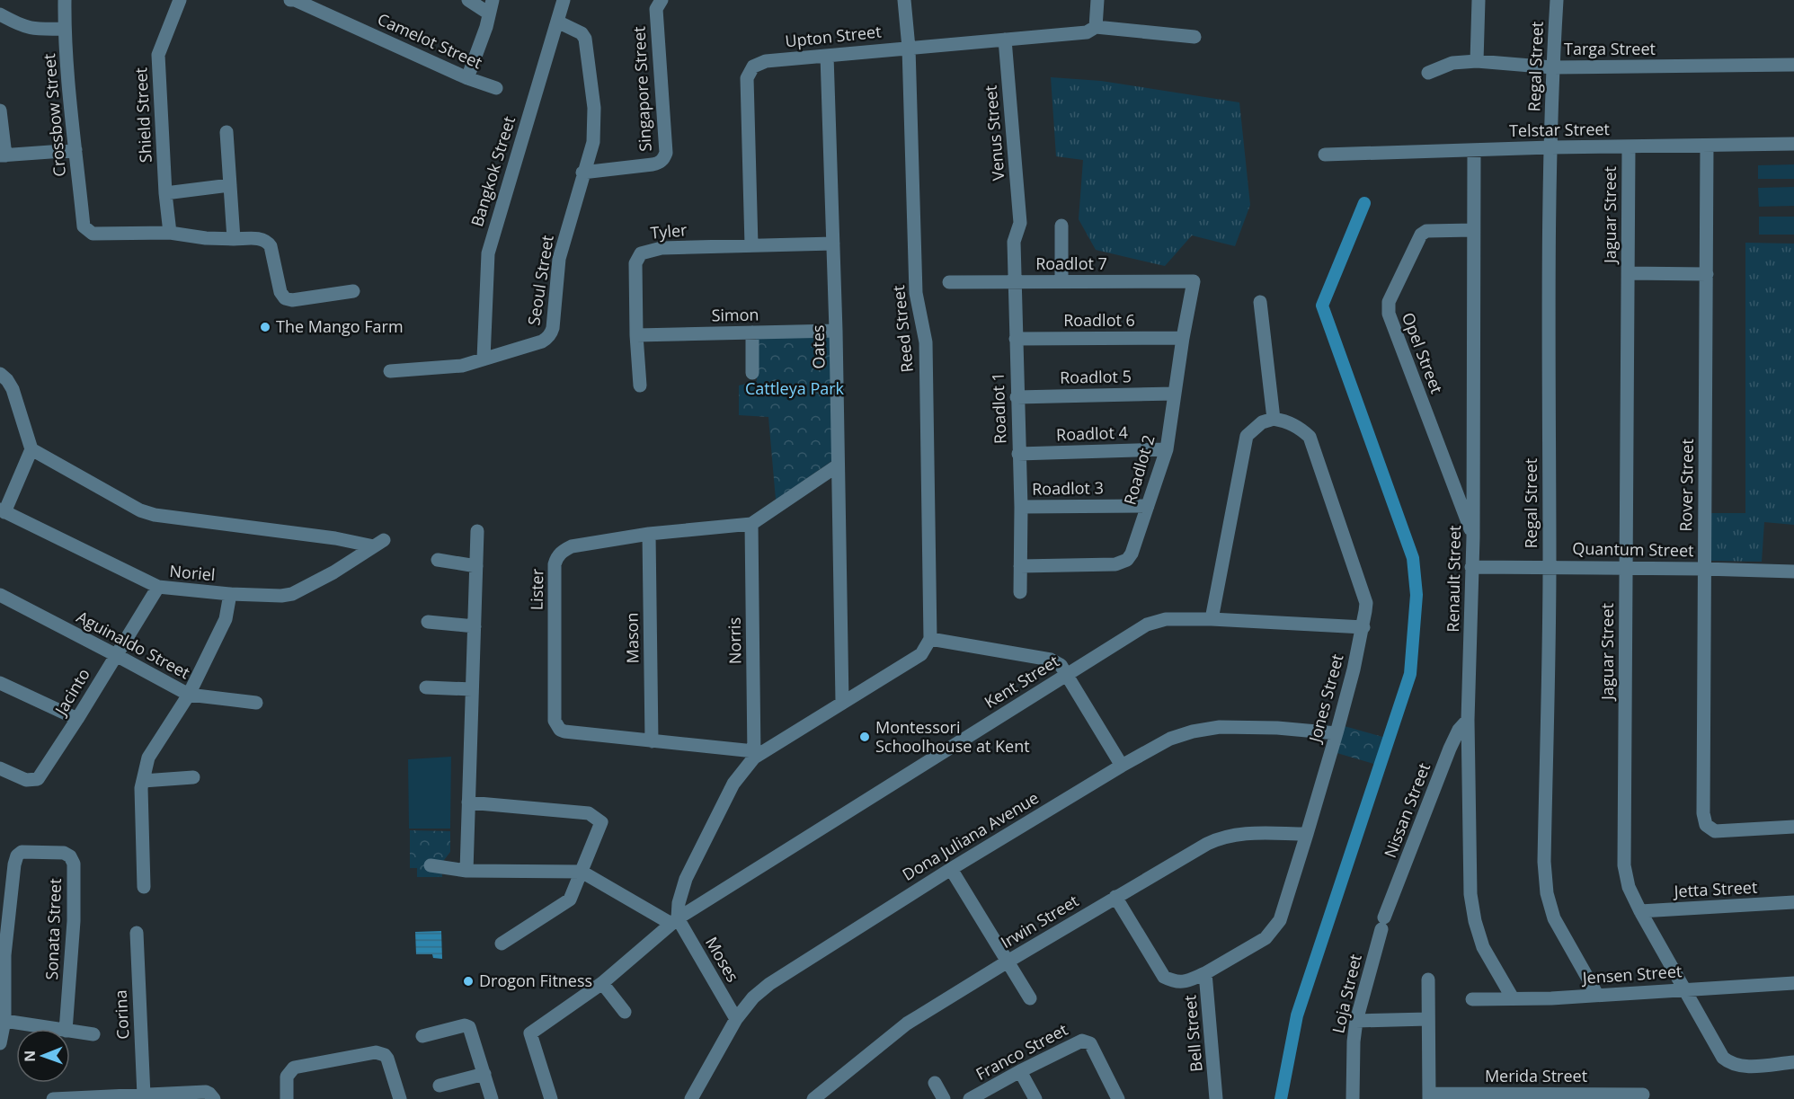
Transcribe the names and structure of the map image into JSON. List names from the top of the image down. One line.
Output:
{"streets":{"street":["Upton Street","Camelot Street","Targa Street","Regal Street","Singapore Street","Crossbow Street","Shield Street","Telstar Street","Venus Street","Bangkok Street","Jaguar Street","Tyler","Roadlot 7","Seoul Street","Simon","Roadlot 6","Reed Street","Oates","Opel Street","Roadlot 5","Roadlot 1","Roadlot 4","Roadlot 2","Rover Street","Roadlot 3","Quantum Street","Noriel","Renault Street","Lister","Mason","Norris","Aguinaldo Street","Kent Street","Jacinto","Jones Street","Nissan Street","Dona Juliana Avenue","Jetta Street","Irwin Street","Sonata Street","Moses","Jensen Street","Loja Street","Corina","Bell Street","Franco Street","Merida Street"]},"crossings":[["Upton Street","Venus Street"],["Upton Street","Tyler"],["Upton Street","Reed Street"],["Upton Street","Oates"],["Targa Street","Regal Street"],["Regal Street","Telstar Street"],["Regal Street","Quantum Street"],["Regal Street","Jensen Street"],["Singapore Street","Seoul Street"],["Crossbow Street","Shield Street"],["Telstar Street","Jaguar Street"],["Telstar Street","Rover Street"],["Telstar Street","Renault Street"],["Venus Street","Roadlot 1"],["Bangkok Street","Seoul Street"],["Jaguar Street","Quantum Street"],["Jaguar Street","Jetta Street"],["Jaguar Street","Jensen Street"],["Tyler","Simon"],["Tyler","Oates"],["Roadlot 7","Roadlot 1"],["Roadlot 7","Roadlot 2"],["Simon","Oates"],["Roadlot 6","Roadlot 1"],["Roadlot 6","Roadlot 2"],["Oates","Lister"],["Opel Street","Renault Street"],["Roadlot 5","Roadlot 1"],["Roadlot 5","Roadlot 2"],["Roadlot 1","Roadlot 4"],["Roadlot 1","Roadlot 2"],["Roadlot 1","Roadlot 3"],["Roadlot 4","Roadlot 2"],["Roadlot 2","Roadlot 3"],["Rover Street","Quantum Street"],["Quantum Street","Renault Street"],["Noriel","Jacinto"],["Renault Street","Nissan Street"],["Renault Street","Jensen Street"],["Lister","Mason"],["Lister","Norris"],["Aguinaldo Street","Jacinto"],["Kent Street","Jones Street"],["Kent Street","Moses"],["Jones Street","Dona Juliana Avenue"],["Jones Street","Irwin Street"],["Jones Street","Bell Street"],["Nissan Street","Loja Street"],["Dona Juliana Avenue","Moses"],["Irwin Street","Bell Street"]],"parks":["Cattleya Park"],"places":["The Mango Farm","Montessori Schoolhouse at Kent","Drogon Fitness"],"north":"left"}
